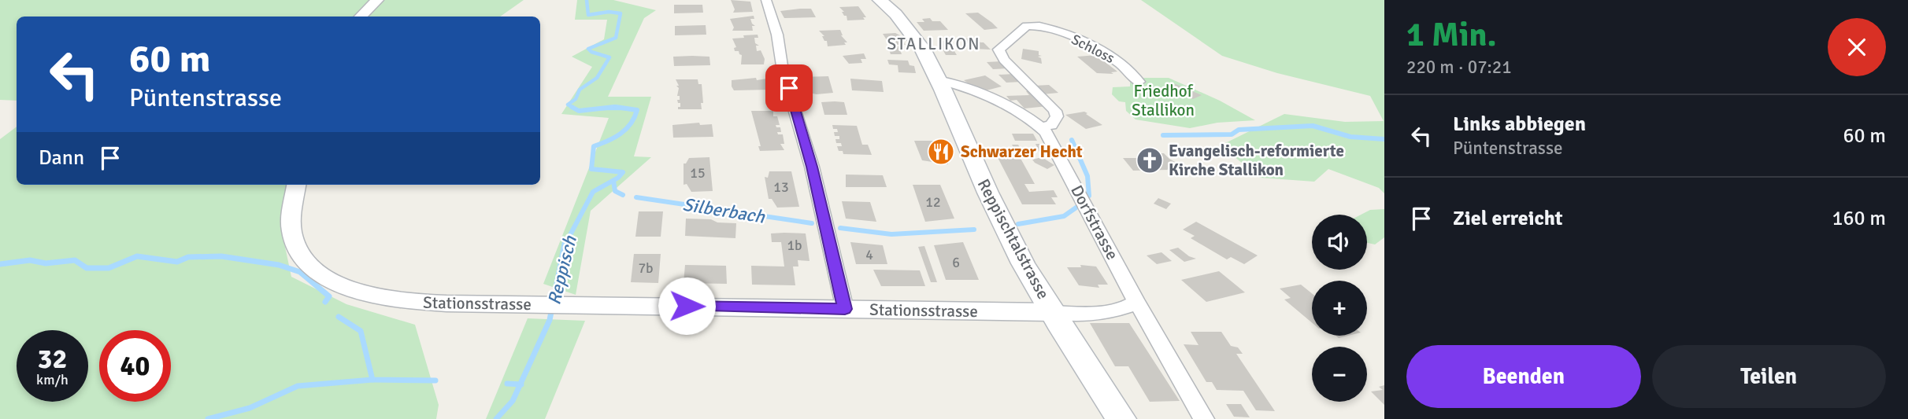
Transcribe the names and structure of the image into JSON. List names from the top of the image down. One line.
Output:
{"streets":{"main road":["Reppischtalstrasse"],"street":["Schloss","Dorfstrasse","Stationsstrasse"]},"crossings":[["Schloss","Dorfstrasse"],["Dorfstrasse","Reppischtalstrasse"],["Dorfstrasse","Stationsstrasse"],["Reppischtalstrasse","Stationsstrasse"]],"districts":["STALLIKON"],"water":["Silberbach","Reppisch"],"parks":["Friedhof Stallikon"],"places":{"restaurant":["Schwarzer Hecht"],"church":["Evangelisch-reformierte Kirche Stallikon"]},"house_numbers":["15","13","12","1b","4","6","7b"],"page":{"heading":["1 Min.","220 m · 07:21"],"turn":["60 m","Püntenstrasse"],"list":[{"name":"Links abbiegen","note":"Püntenstrasse","value":"60 m"},{"name":"Ziel erreicht","value":"160 m"}],"then":"Dann","map_buttons":["+","−"],"speed":"32 km/h","limit":"40","buttons":["Beenden","Teilen"]}}
